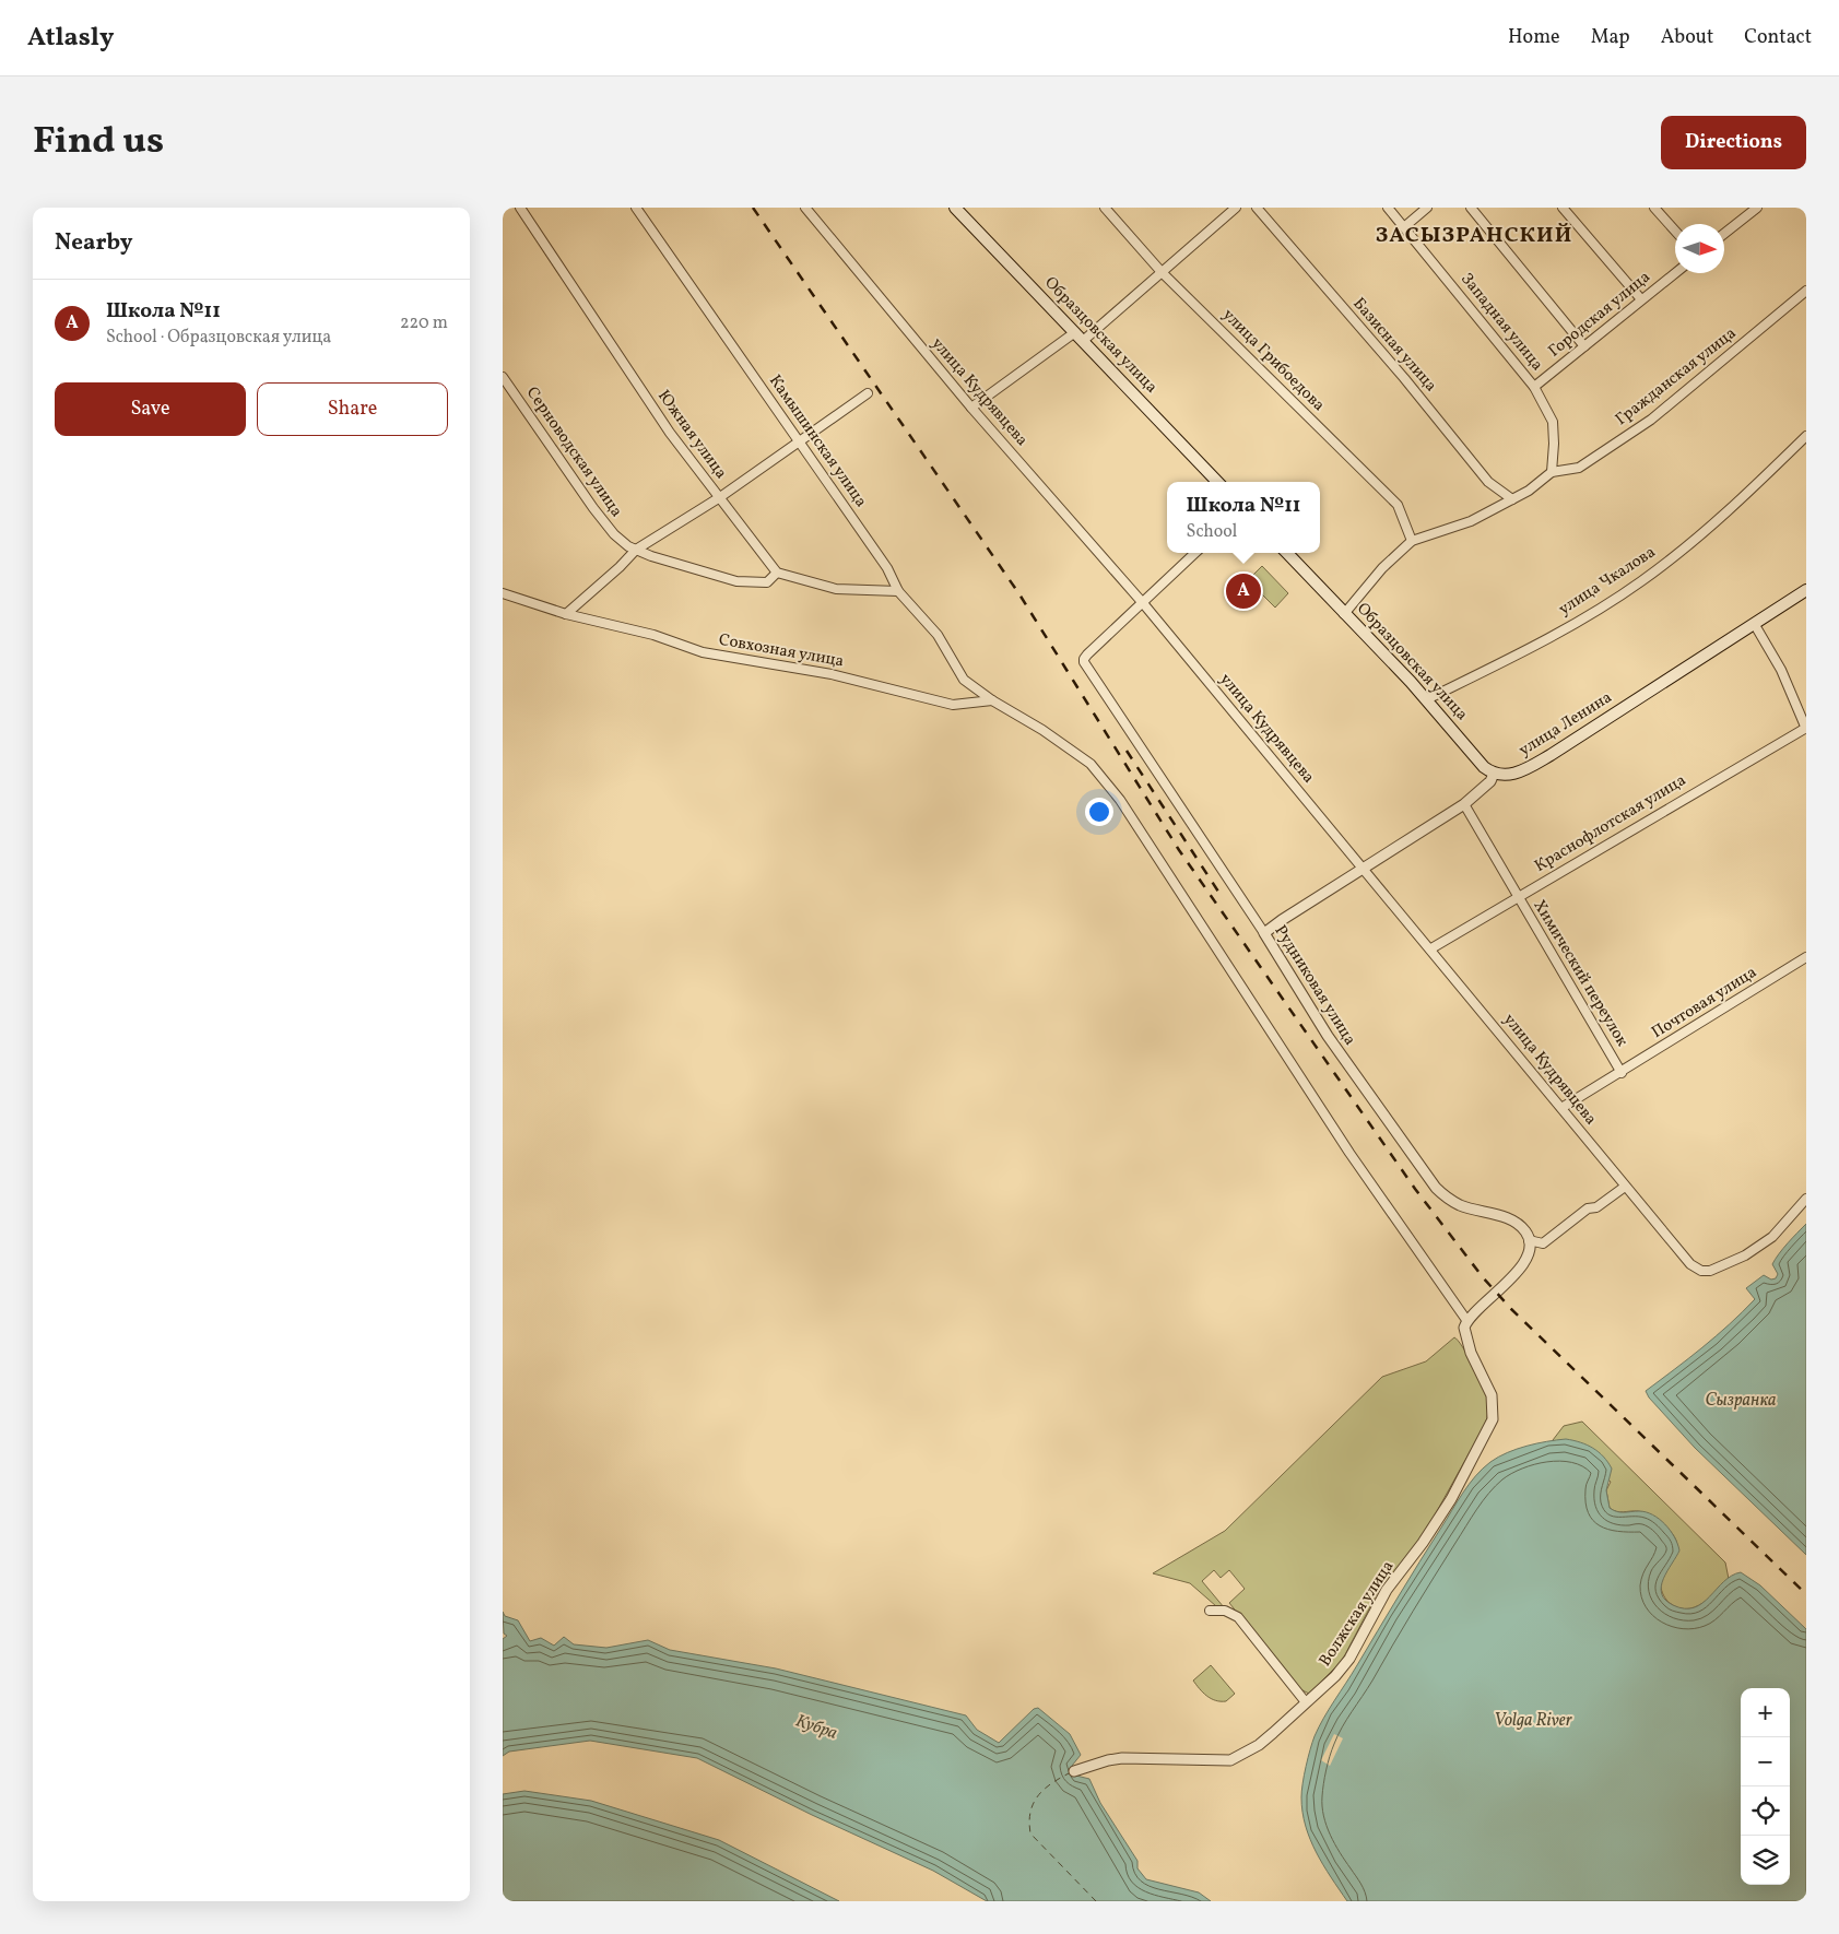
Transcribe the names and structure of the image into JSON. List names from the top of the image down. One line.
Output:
{"streets":{"main road":["Образцовская улица","улица Ленина"],"street":["Городская улица","Западная улица","Базисная улица","улица Грибоедова","Гражданская улица","улица Кудрявцева","Южная улица","Камышинская улица","Серноводская улица","улица Чкалова","Совхозная улица","Краснофлотская улица","Химический переулок","Рудниковая улица","Почтовая улица","Волжская улица"]},"crossings":[["Городская улица","Западная улица"],["Западная улица","Гражданская улица"],["Образцовская улица","Гражданская улица"],["Образцовская улица","улица Чкалова"],["Образцовская улица","улица Ленина"],["Базисная улица","Гражданская улица"],["улица Грибоедова","Гражданская улица"],["улица Кудрявцева","Краснофлотская улица"],["улица Кудрявцева","Рудниковая улица"],["улица Кудрявцева","Почтовая улица"],["Южная улица","Серноводская улица"],["Камышинская улица","Совхозная улица"],["Камышинская улица","Волжская улица"],["Краснофлотская улица","Химический переулок"],["Химический переулок","Почтовая улица"]],"districts":["ЗАСЫЗРАНСКИЙ"],"water":["Сызранка","Volga River","Кубра"],"north":"right","page":{"header":"Atlasly","nav":["Home","Map","About","Contact"],"title":"Find us","buttons":["Directions",["Save","Share"]],"heading":"Nearby","list":[{"mark":"A","name":"Школа №11","note":"School · Образцовская улица","value":"220 m"}],"popup":["Школа №11","School"],"pins":"A","map_buttons":["+","−"]}}
